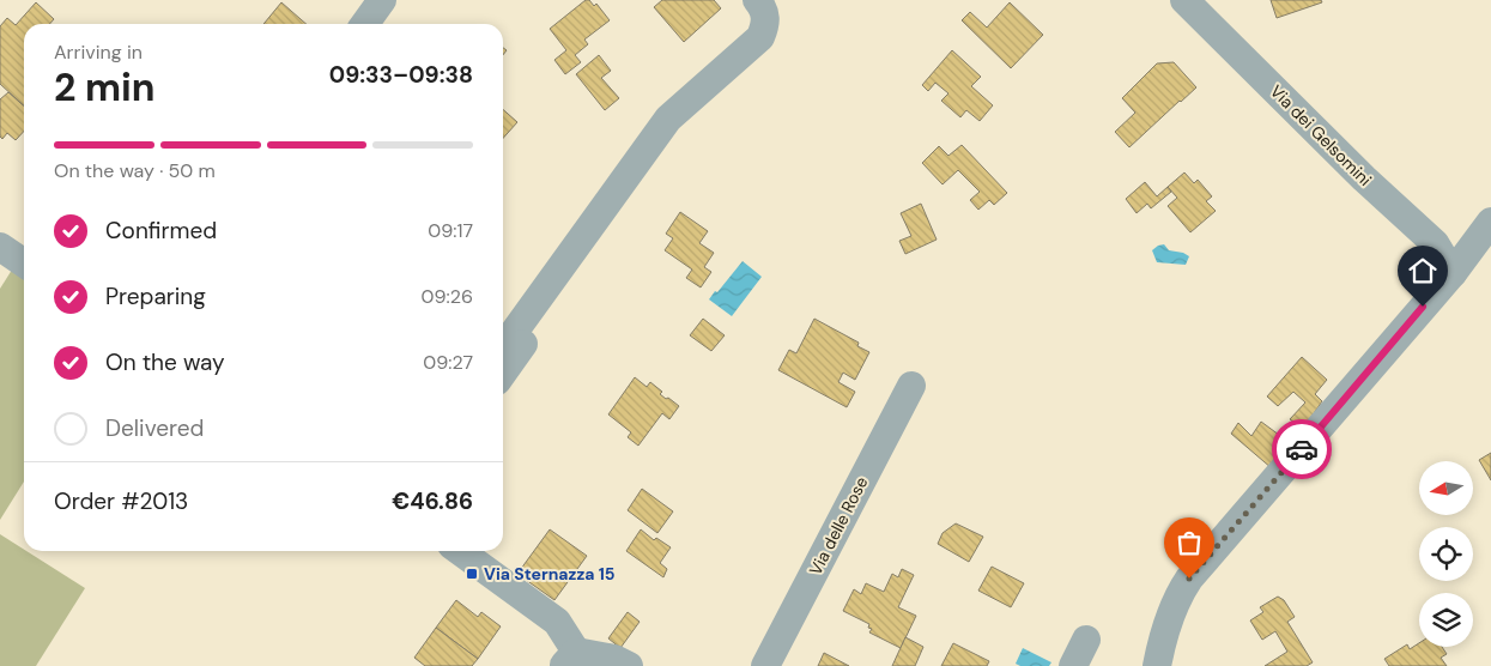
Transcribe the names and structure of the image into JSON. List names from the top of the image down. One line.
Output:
{"streets":{"street":["Via dei Gelsomini","Via delle Rose"]},"places":{"transit":["Via Sternazza 15"]},"north":"left","page":{"heading":["2 min","Arriving in","09:33–09:38"],"panel":["Order #2013","€46.86"],"bar":"On the way · 50 m","list":[["Confirmed","09:17"],["Preparing","09:26"],["On the way","09:27"],"Delivered"]}}
